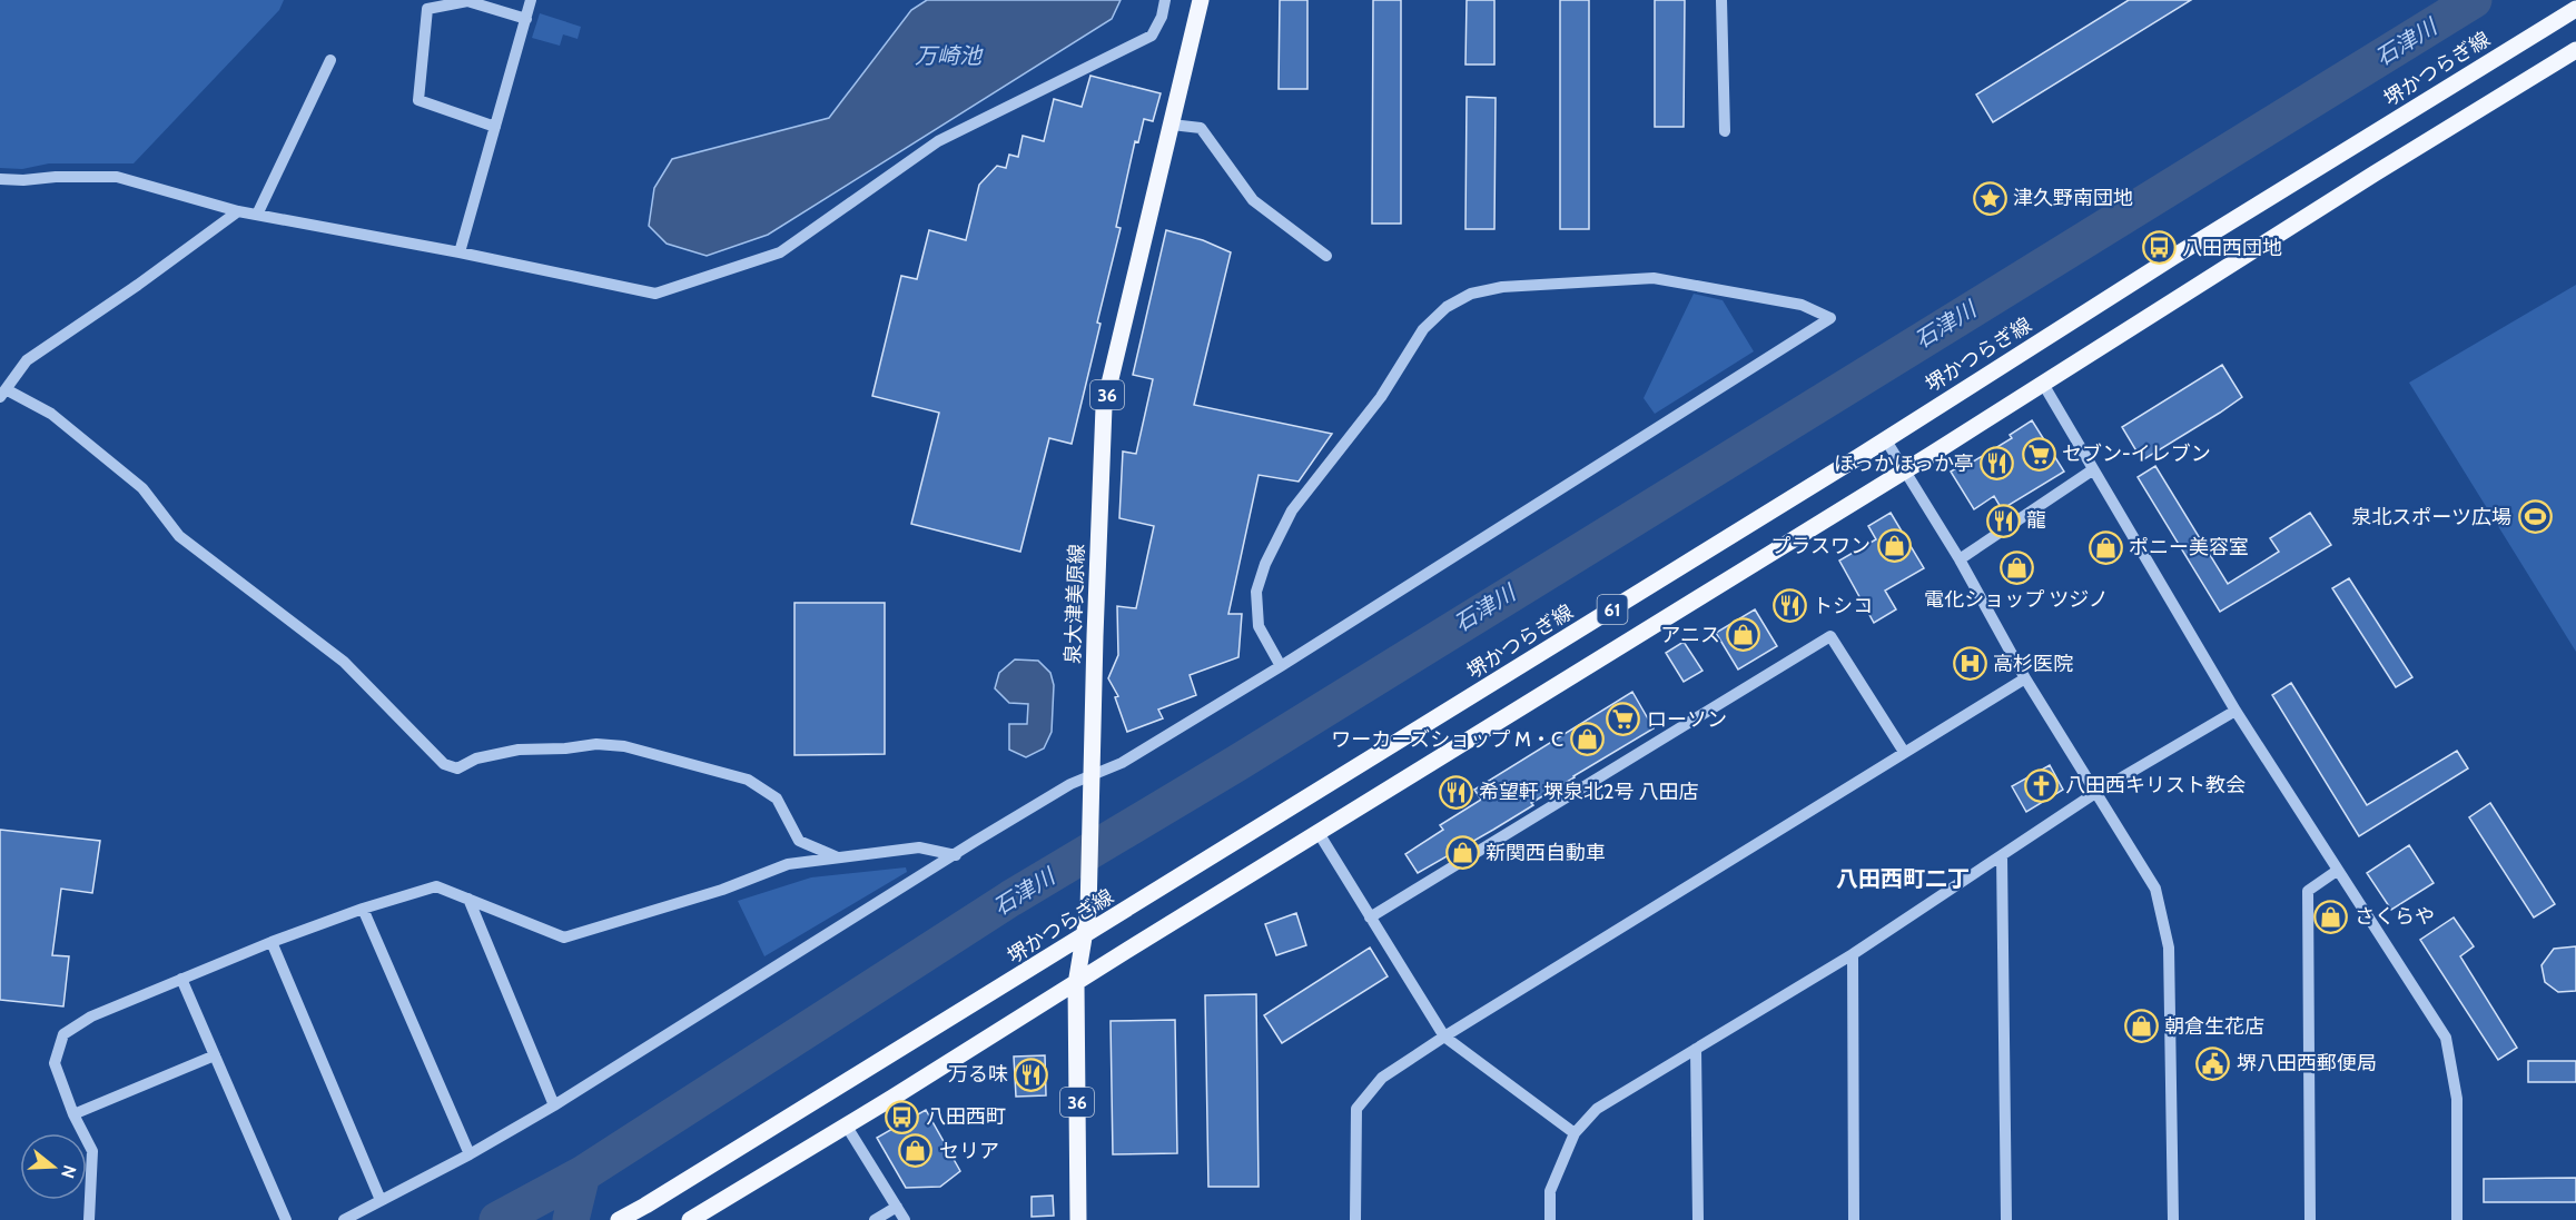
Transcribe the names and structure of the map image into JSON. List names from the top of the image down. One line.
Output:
{"streets":{"main road":["堺かつらぎ線","36","泉大津美原線","61"]},"crossings":[["堺かつらぎ線","泉大津美原線"],["泉大津美原線","61"]],"districts":["八田西町二丁"],"water":["石津川","万崎池"],"places":{"place":["津久野南団地"],"bus stop":["八田西団地","八田西町"],"supermarket":["セブン-イレブン","ローソン"],"restaurant":["ほっかほっか亭","龍","トシコ","希望軒 堺泉北2号 八田店","万る味"],"sports":["泉北スポーツ広場"],"shop":["プラスワン","ポニー美容室","電化ショップ ツジノ","アニス","ワーカーズショップ M・C","新関西自動車","さくらや","朝倉生花店","セリア"],"hospital":["高杉医院"],"church":["八田西キリスト教会"],"public building":["堺八田西郵便局"]},"north":"right"}
